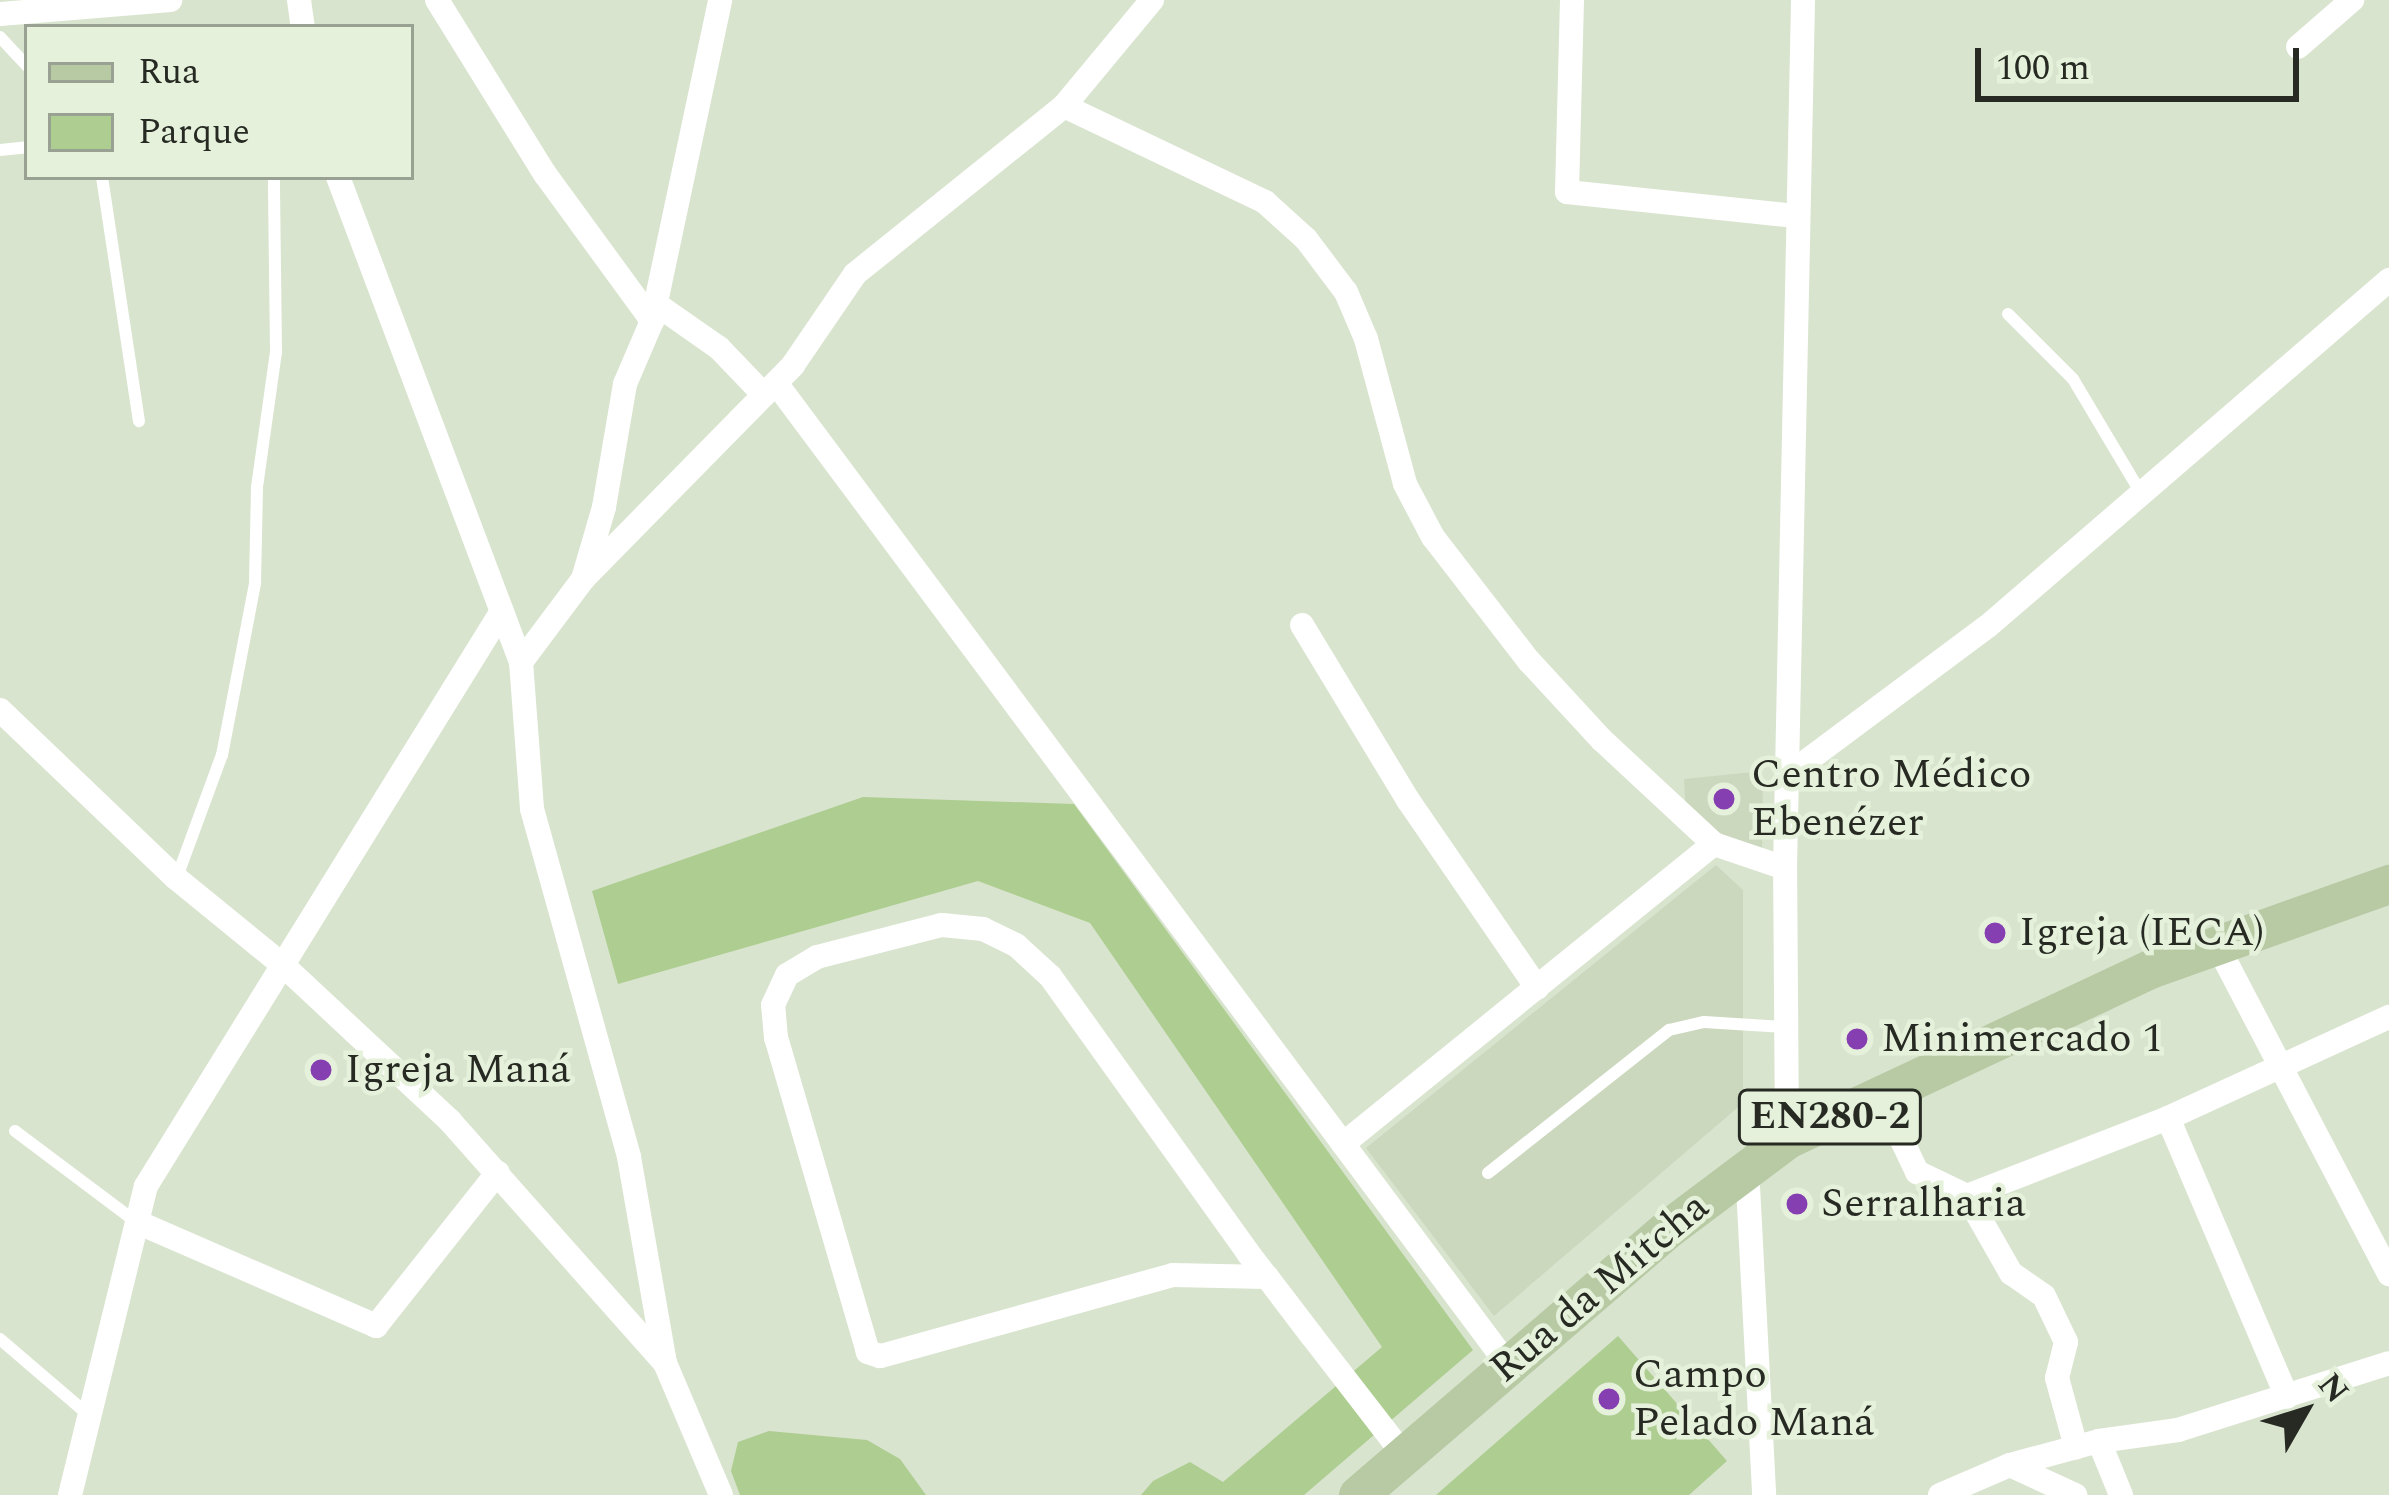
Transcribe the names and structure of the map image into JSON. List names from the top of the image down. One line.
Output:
{"streets":{"main road":["EN280-2","Rua da Mitcha"]},"places":["Centro Médico Ebenézer","Igreja (IECA)","Minimercado 1","Igreja Maná","Serralharia","Campo Pelado Maná"],"legend":["Rua","Parque"],"scale_bar":"100 m","north":"top right"}
